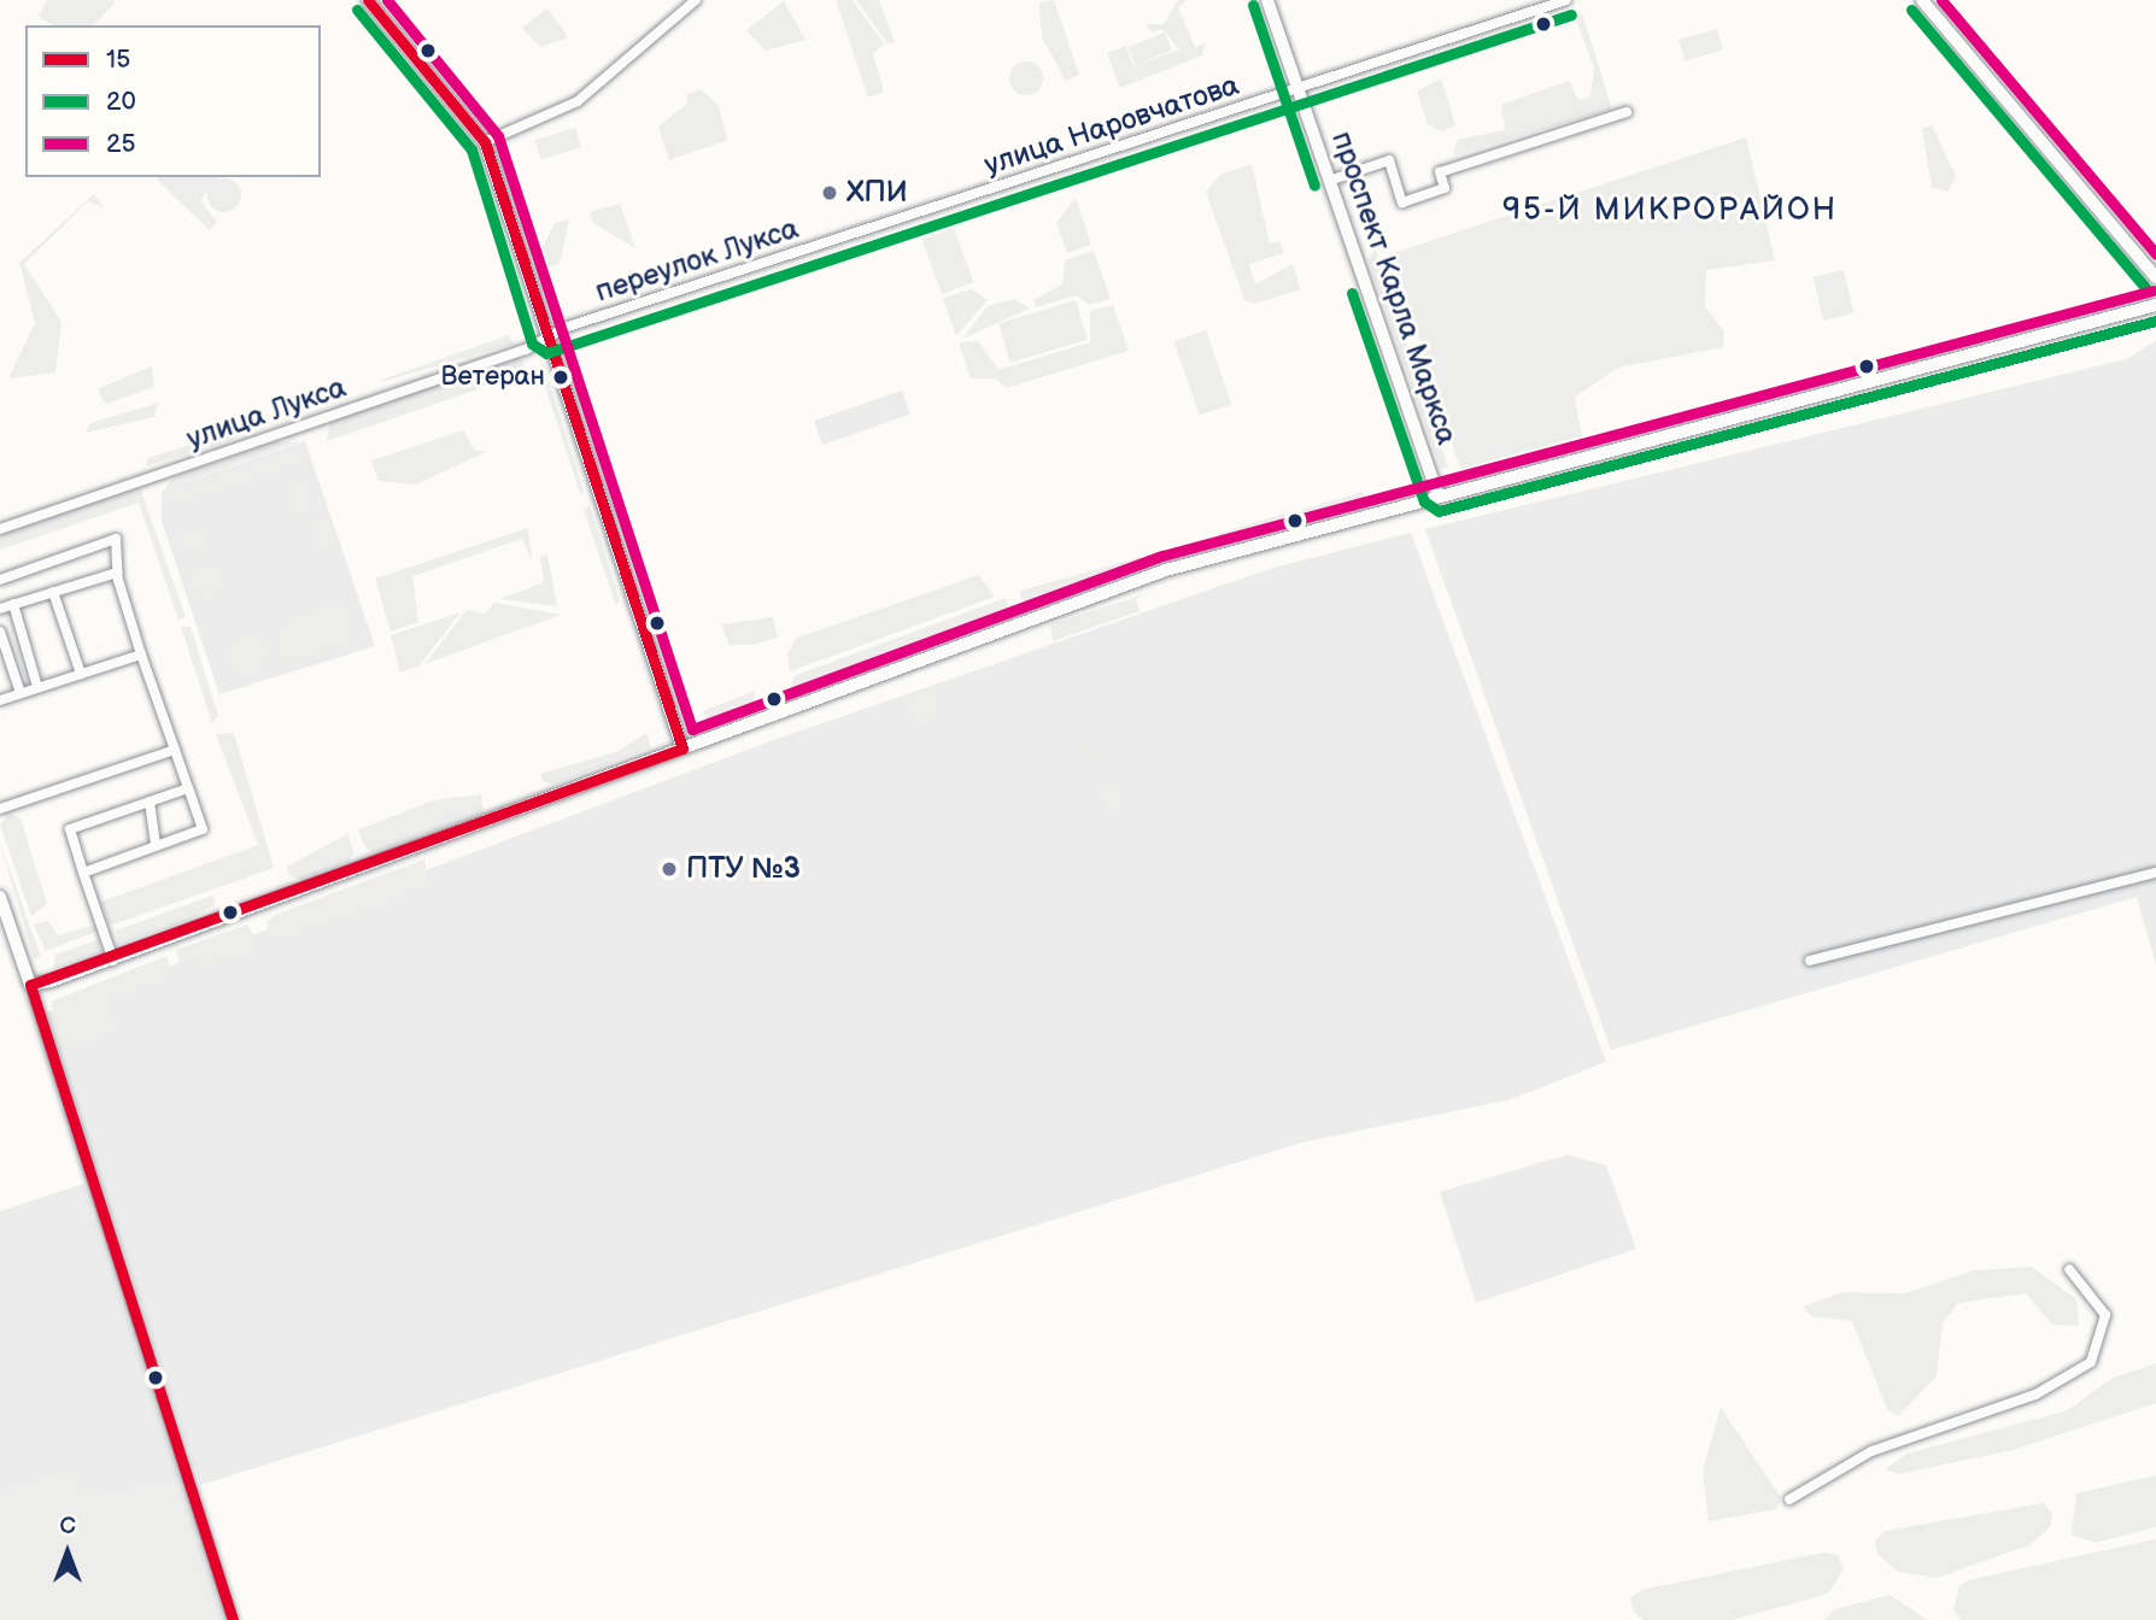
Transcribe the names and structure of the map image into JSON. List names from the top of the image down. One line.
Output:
{"streets":{"main road":["проспект Карла Маркса"],"street":["улица Наровчатова","переулок Лукса","улица Лукса"]},"crossings":[["улица Наровчатова","переулок Лукса"],["улица Наровчатова","проспект Карла Маркса"],["переулок Лукса","улица Лукса"]],"districts":["95-Й МИКРОРАЙОН"],"places":["ХПИ","Ветеран","ПТУ №3"],"lines":["transit line 15","transit line 25","transit line 20"],"legend":["15","20","25"],"north":"top"}
